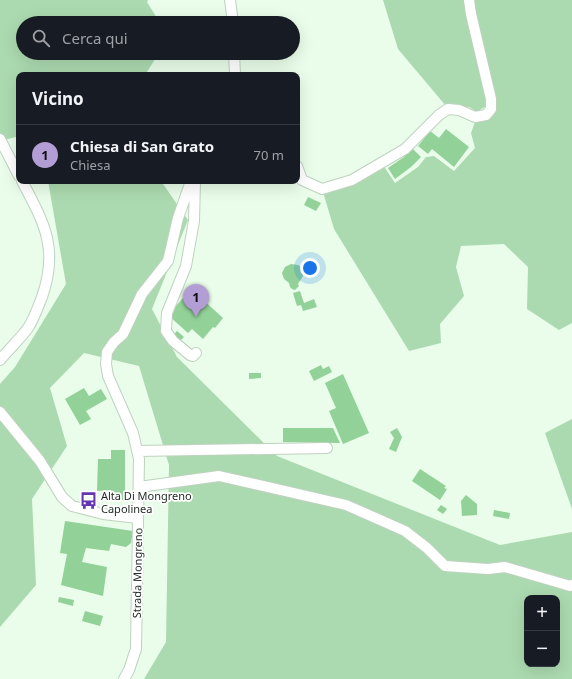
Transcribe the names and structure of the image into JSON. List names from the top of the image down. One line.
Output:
{"streets":{"street":["Strada Mongreno"]},"places":{"bus stop":["Alta Di Mongreno Capolinea"]},"page":{"search":"Cerca qui","heading":"Vicino","list":[{"mark":"1","name":"Chiesa di San Grato","note":"Chiesa","value":"70 m"}],"pins":"1","map_buttons":["+","−"]}}
